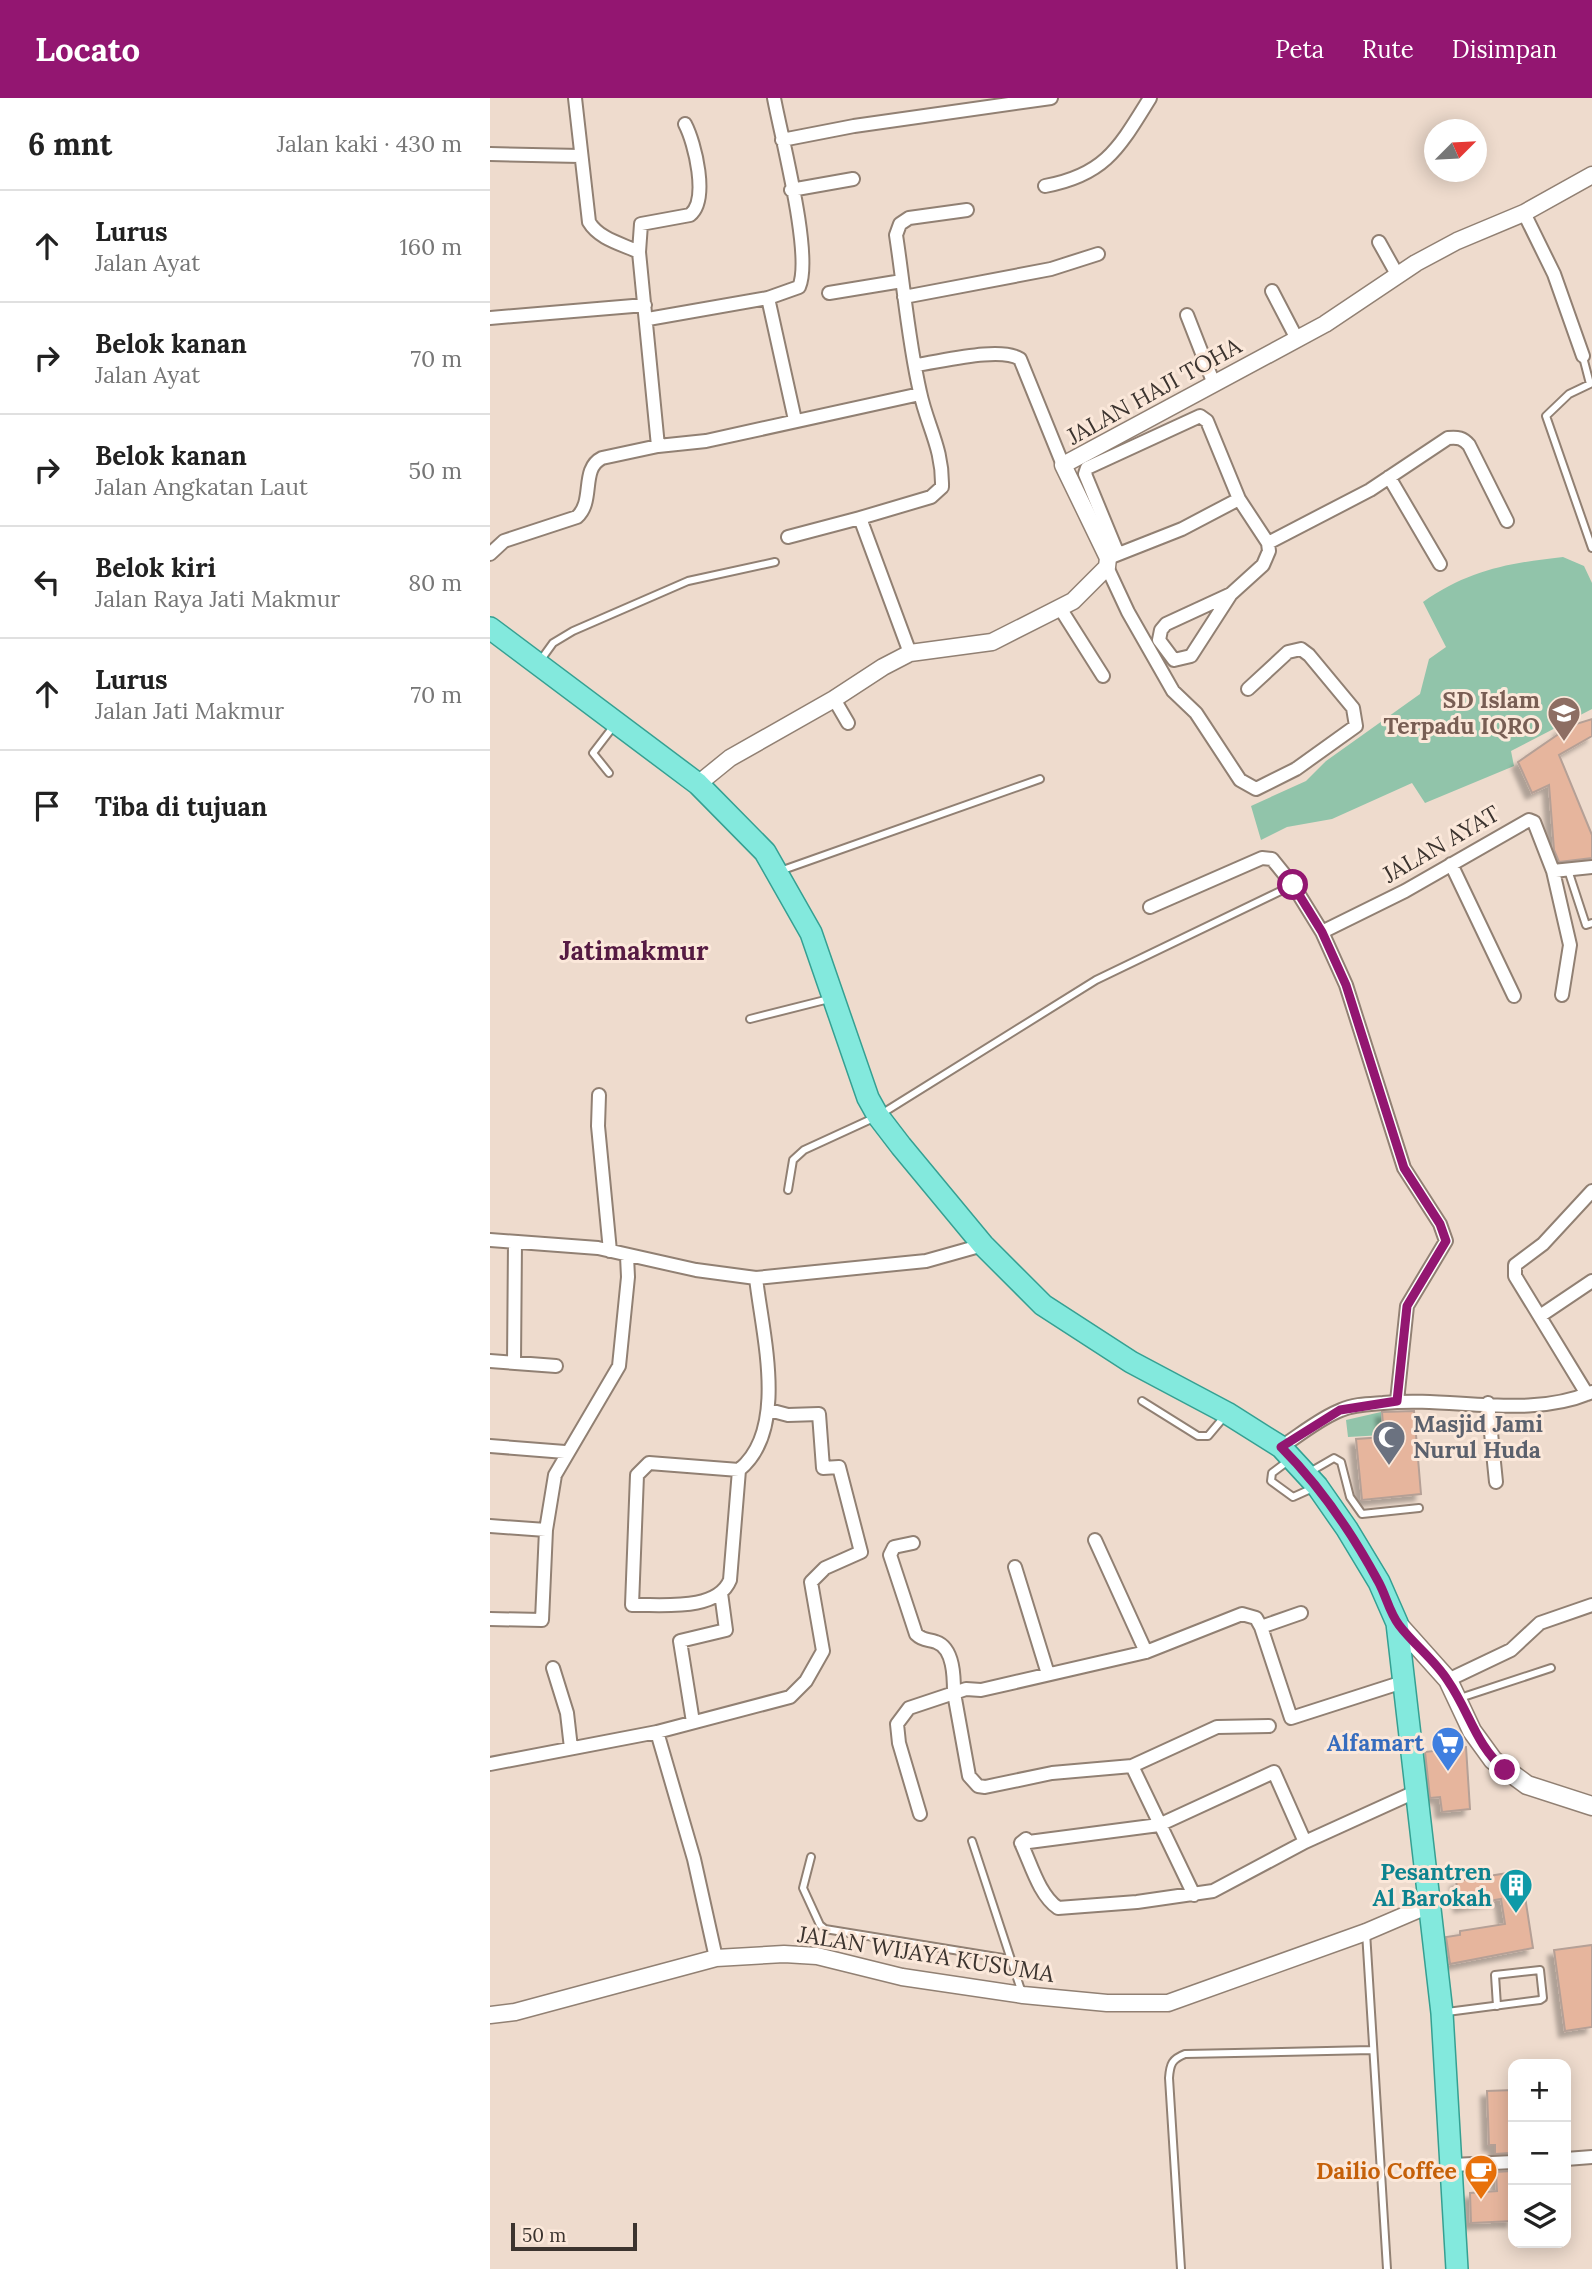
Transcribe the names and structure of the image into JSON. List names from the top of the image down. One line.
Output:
{"streets":{"street":["JALAN HAJI TOHA","JALAN AYAT","JALAN WIJAYA KUSUMA"]},"districts":["Jatimakmur"],"places":{"school or university":["SD Islam Terpadu IQRO"],"mosque":["Masjid Jami Nurul Huda"],"supermarket":["Alfamart"],"building":["Pesantren Al Barokah"],"cafe":["Dailio Coffee"]},"scale_bar":"50 m","north":"top right","page":{"header":"Locato","nav":["Peta","Rute","Disimpan"],"heading":["6 mnt","Jalan kaki · 430 m"],"list":[["Lurus","Jalan Ayat","160 m"],["Belok kanan","Jalan Ayat","70 m"],["Belok kanan","Jalan Angkatan Laut","50 m"],["Belok kiri","Jalan Raya Jati Makmur","80 m"],["Lurus","Jalan Jati Makmur","70 m"],"Tiba di tujuan"],"map_buttons":["+","−"],"scale":"50 m"}}
